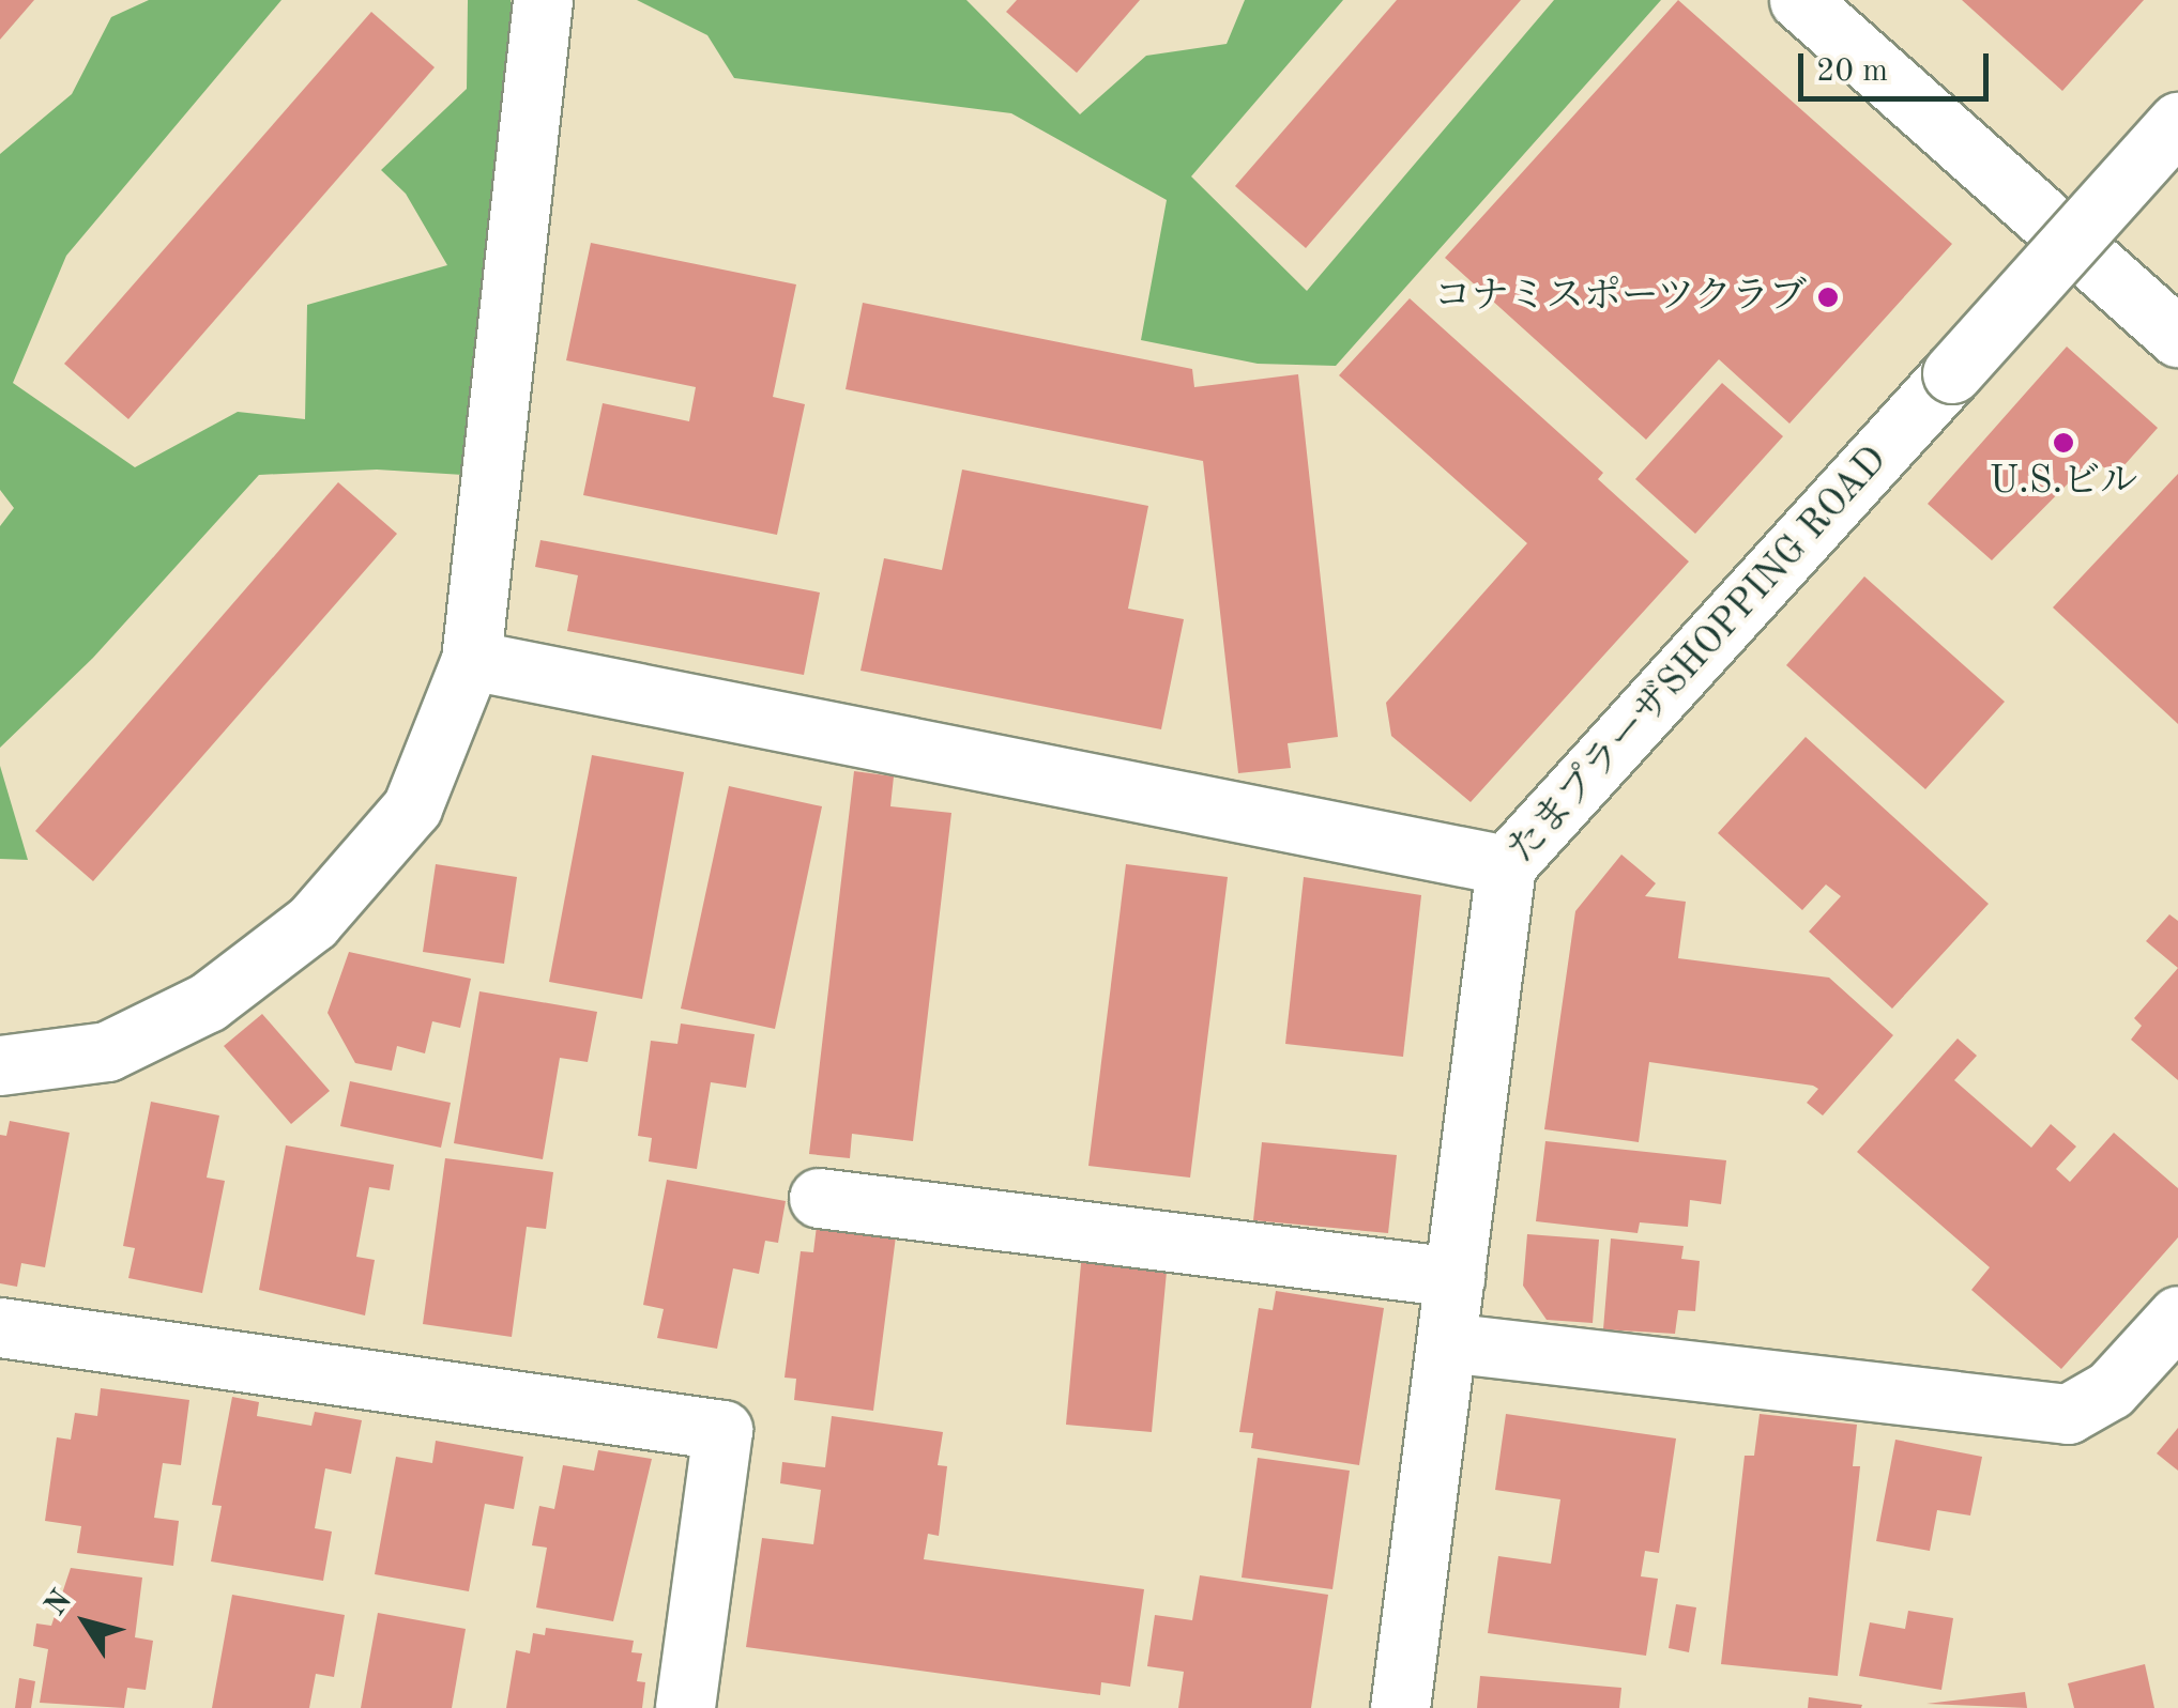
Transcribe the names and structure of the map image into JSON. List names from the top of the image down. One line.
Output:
{"streets":{"street":["たまプラーザSHOPPING ROAD"]},"places":["コナミスポーツクラブ","U.S.ビル"],"scale_bar":"20 m","north":"top left"}
